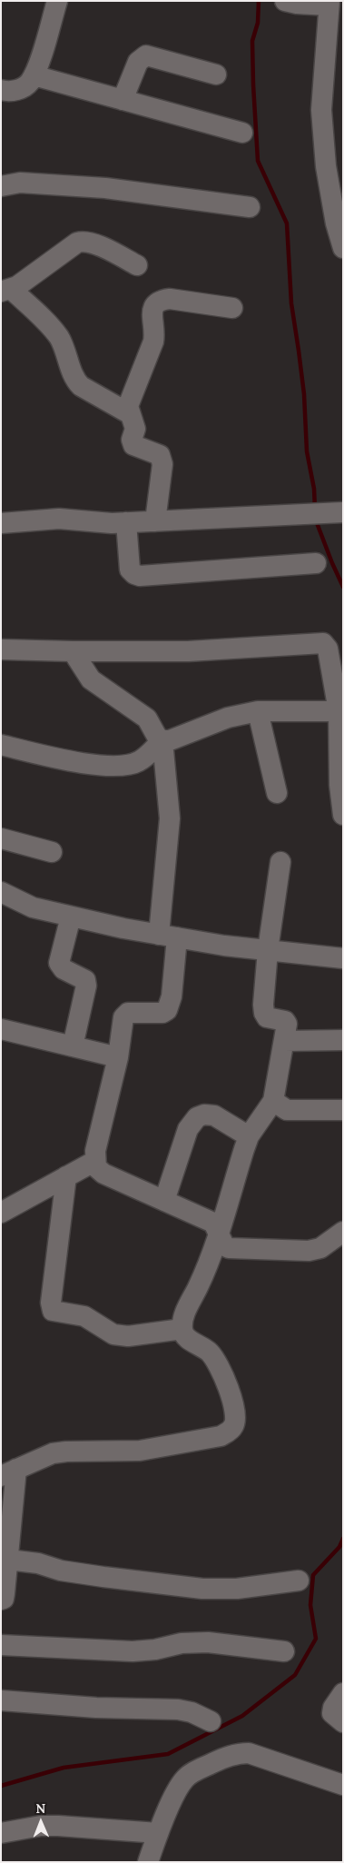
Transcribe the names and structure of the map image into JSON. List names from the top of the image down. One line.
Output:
{"north":"top"}
